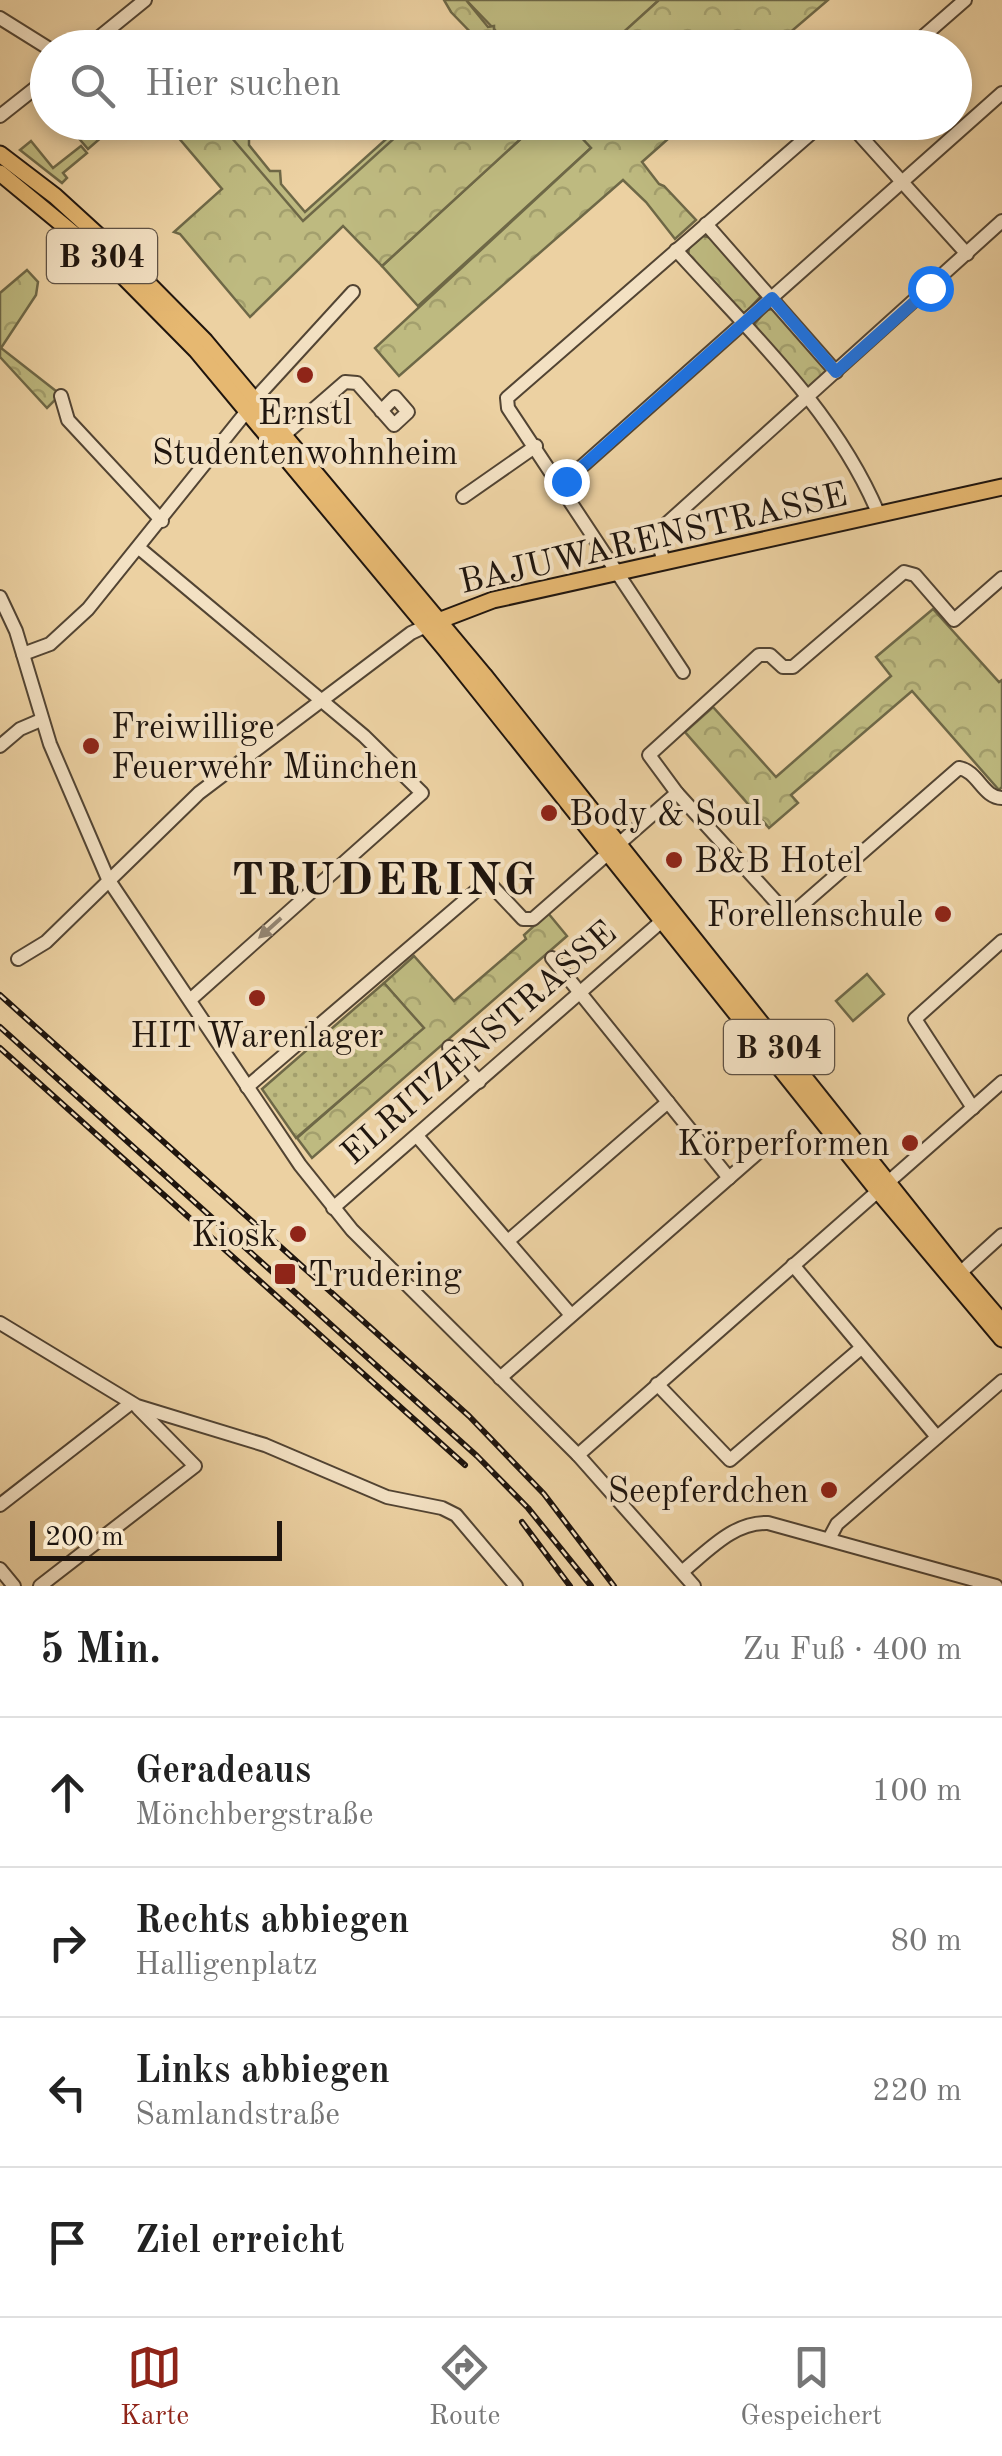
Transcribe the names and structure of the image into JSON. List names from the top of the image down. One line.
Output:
{"streets":{"main road":["B 304","BAJUWARENSTRASSE"],"street":["ELRITZENSTRASSE"]},"crossings":[["B 304","BAJUWARENSTRASSE"],["B 304","ELRITZENSTRASSE"]],"districts":["TRUDERING"],"places":{"other":["Ernstl Studentenwohnheim","Freiwillige Feuerwehr München","Body & Soul","B&B Hotel","Forellenschule","HIT Warenlager","Körperformen","Kiosk","Seepferdchen"],"transit":["Trudering"]},"scale_bar":"200 m","page":{"search":"Hier suchen","scale":"200 m","heading":["5 Min.","Zu Fuß · 400 m"],"list":[["Geradeaus","Mönchbergstraße","100 m"],["Rechts abbiegen","Halligenplatz","80 m"],["Links abbiegen","Samlandstraße","220 m"],"Ziel erreicht"],"nav":["Karte","Route","Gespeichert"]}}
